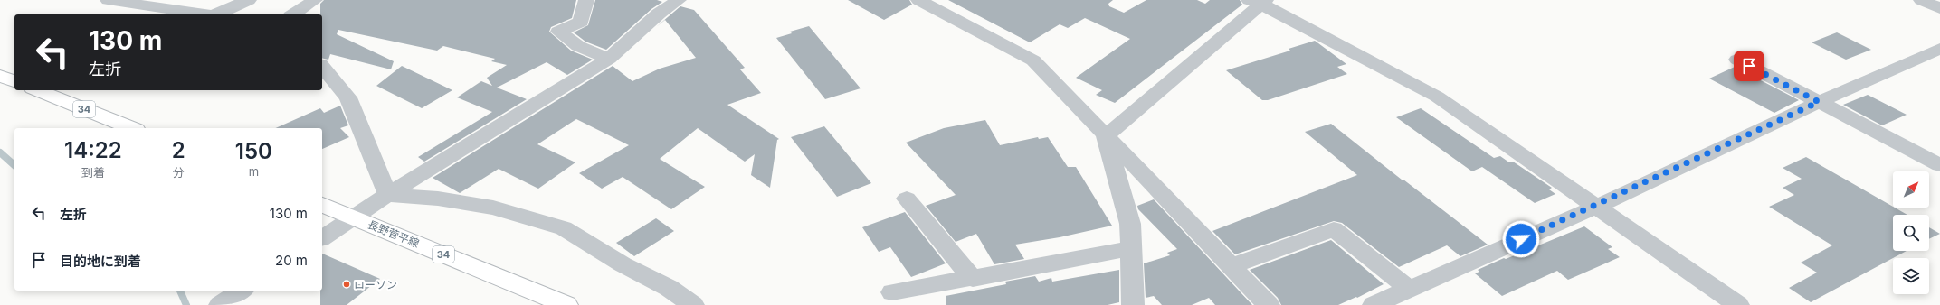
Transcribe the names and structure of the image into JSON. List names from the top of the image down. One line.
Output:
{"streets":{"main road":["34","長野菅平線"]},"places":["ローソン"],"north":"top right","page":{"turn":["130 m","左折"],"eta":["14:22","到着","2","分","150","m"],"list":[{"name":"左折","value":"130 m"},{"name":"目的地に到着","value":"20 m"}]}}
